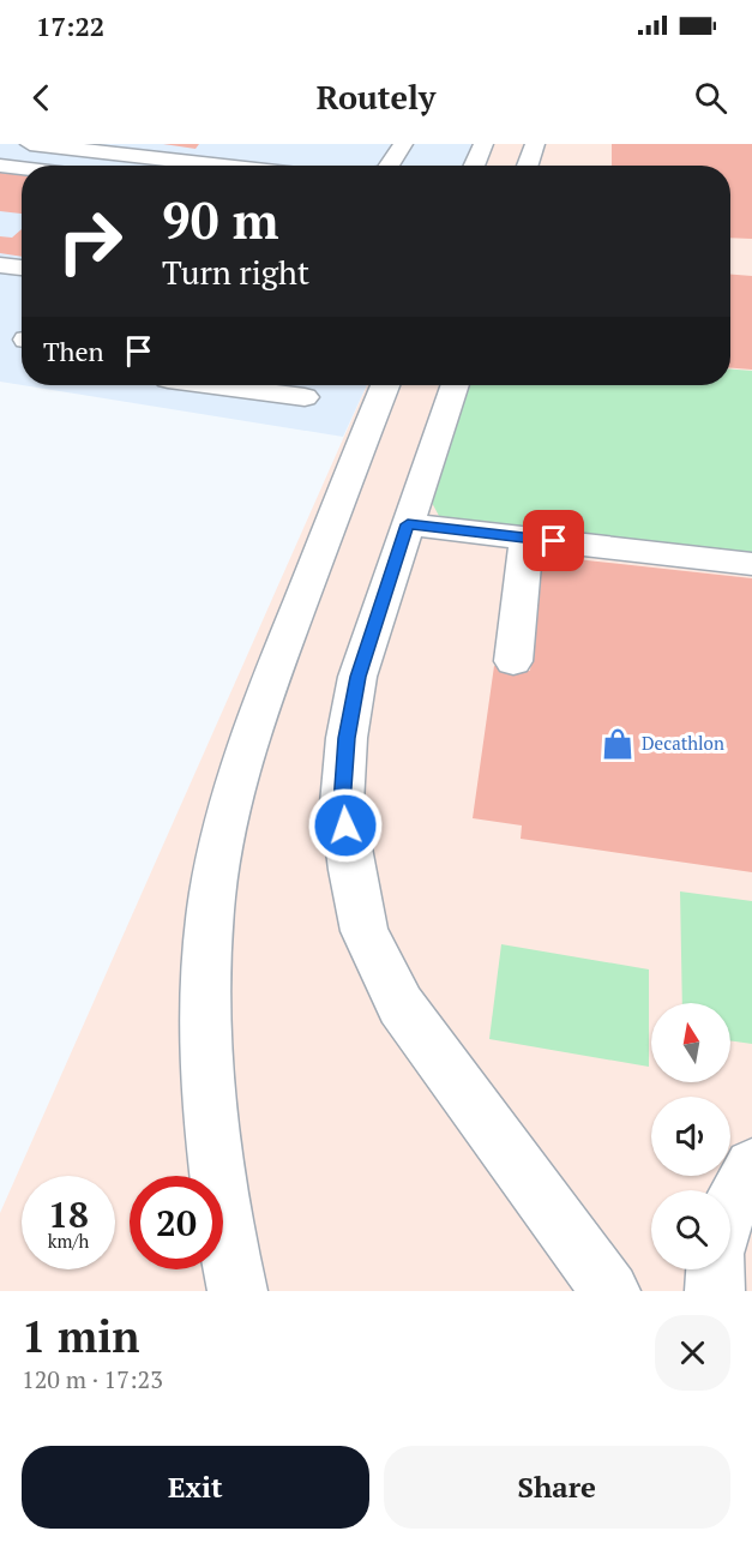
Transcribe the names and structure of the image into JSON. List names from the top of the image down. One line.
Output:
{"places":{"shop":["Decathlon"]},"north":"top","page":{"status":"17:22","header":"Routely","turn":["90 m","Turn right"],"then":"Then","speed":"18 km/h","limit":"20","heading":["1 min","120 m · 17:23"],"buttons":["Exit","Share"]}}
